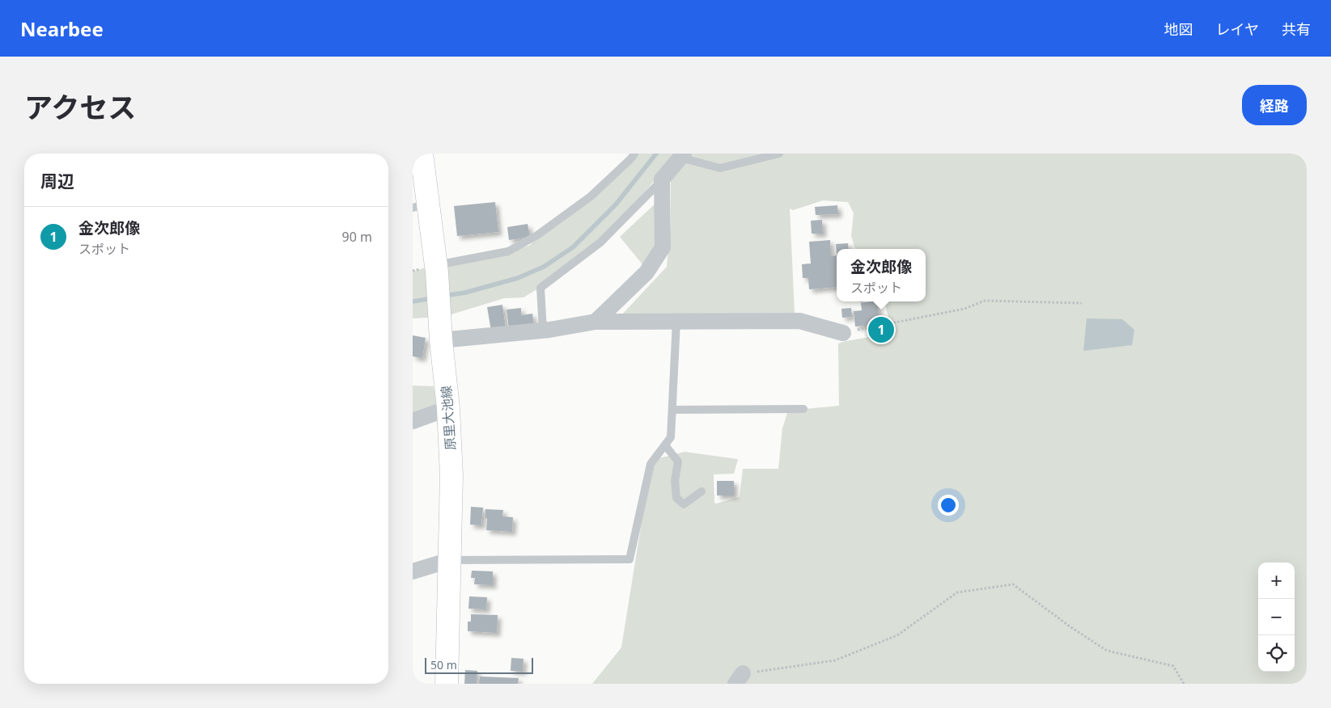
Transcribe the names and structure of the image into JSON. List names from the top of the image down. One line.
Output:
{"streets":{"main road":["原里大池線"]},"scale_bar":"50 m","page":{"header":"Nearbee","nav":["地図","レイヤ","共有"],"title":"アクセス","buttons":"経路","heading":"周辺","list":[{"mark":"1","name":"金次郎像","note":"スポット","value":"90 m"}],"popup":["金次郎像","スポット"],"pins":"1","map_buttons":["+","−"],"scale":"50 m"}}
